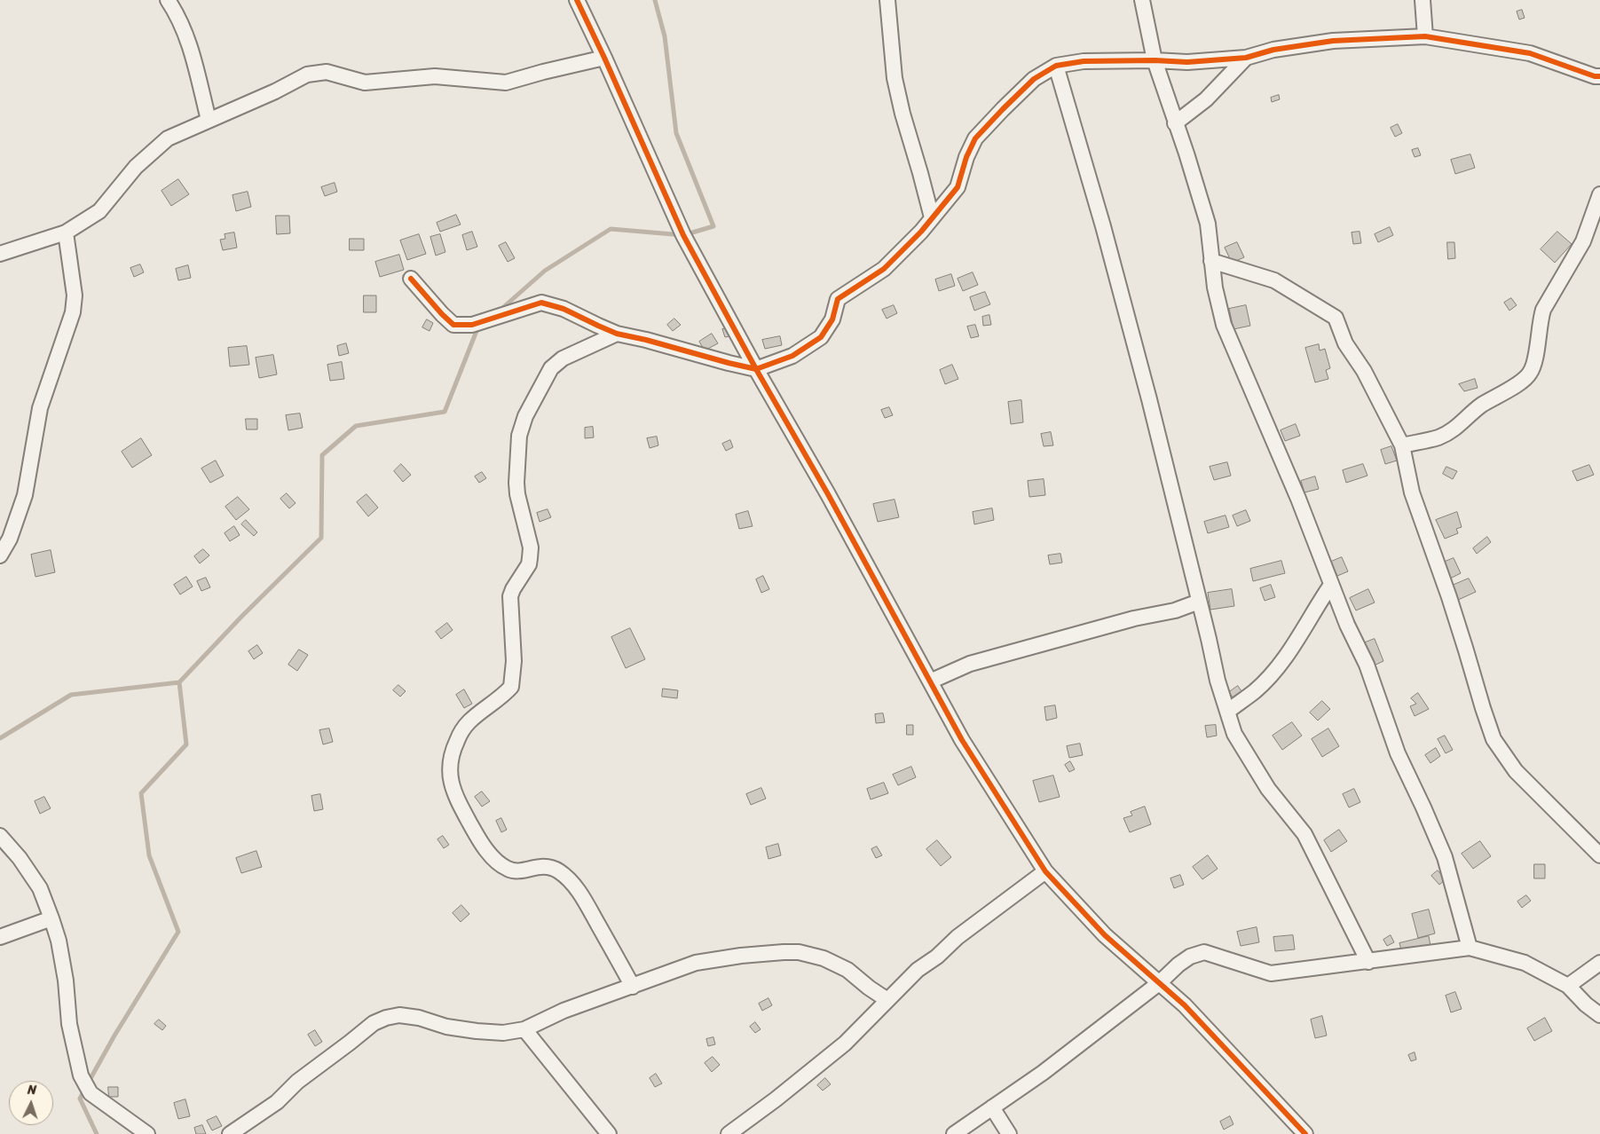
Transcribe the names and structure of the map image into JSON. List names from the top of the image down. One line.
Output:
{"north":"top"}
